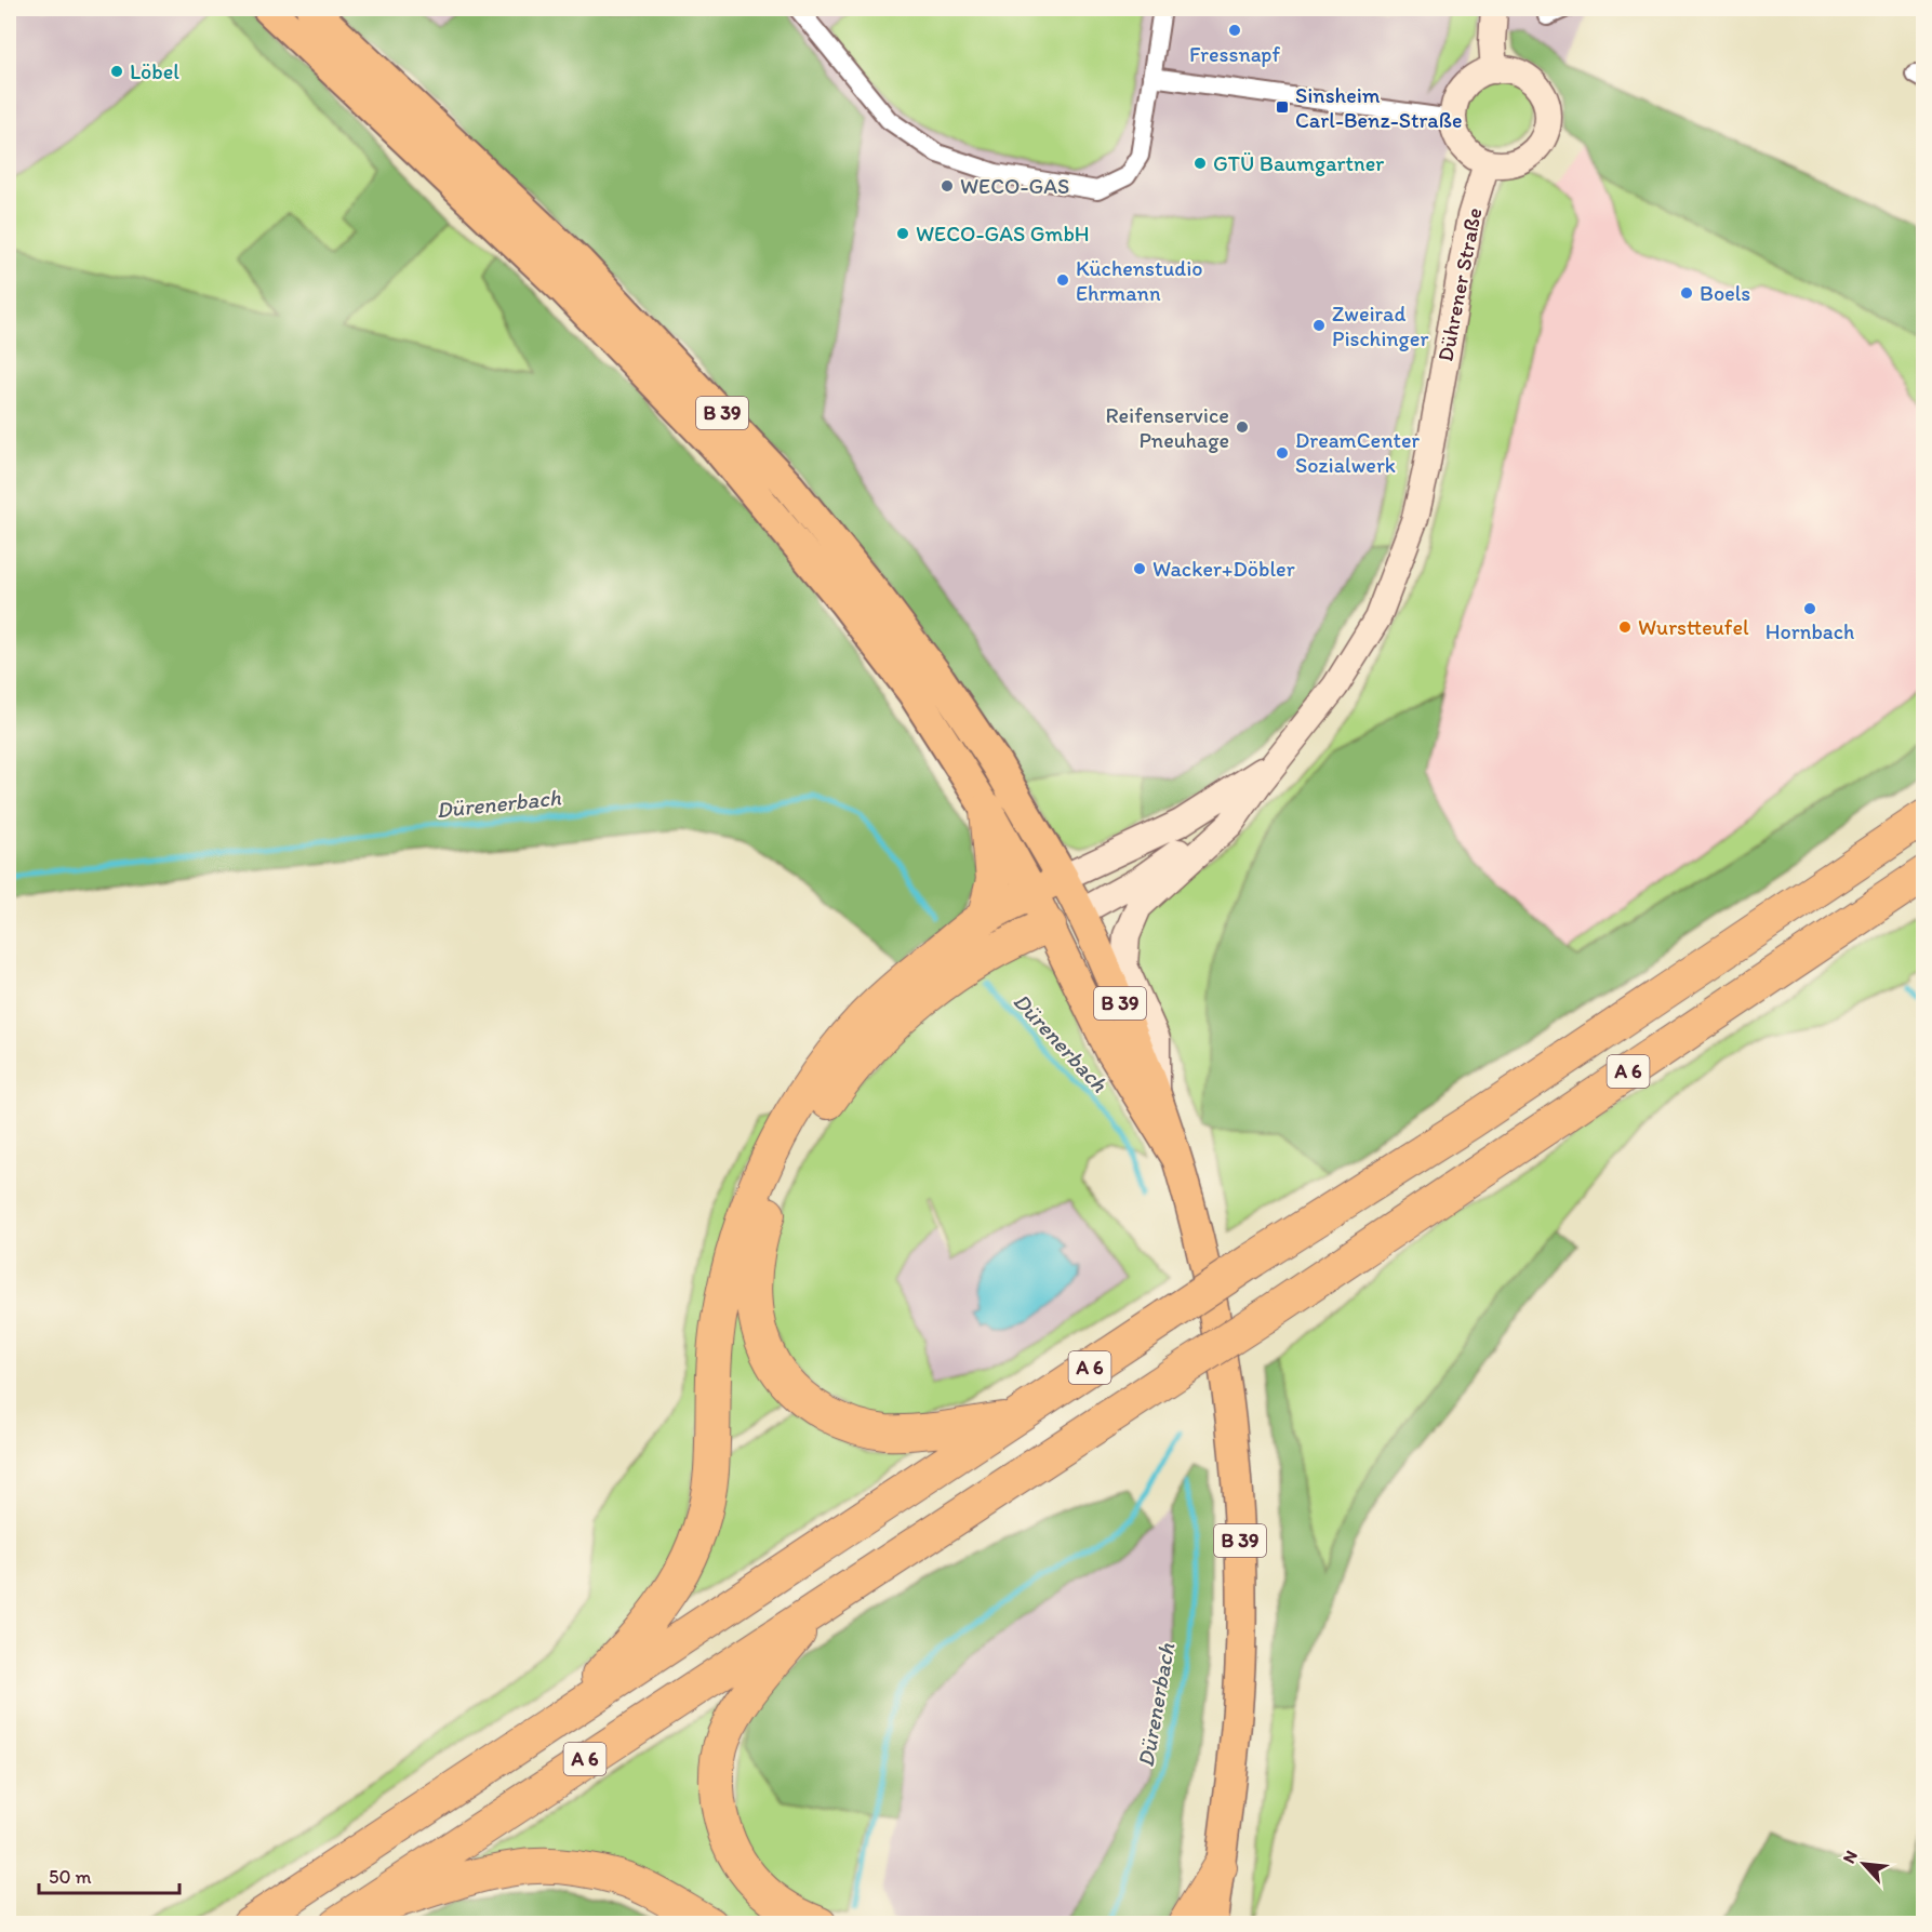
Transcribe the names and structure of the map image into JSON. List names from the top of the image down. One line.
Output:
{"streets":{"highway":["B 39","A 6"],"main road":["Dührener Straße"]},"water":["Dürenerbach"],"places":{"other":["Fressnapf","Löbel","GTÜ Baumgartner","WECO-GAS","WECO-GAS GmbH","Küchenstudio Ehrmann","Boels","Zweirad Pischinger","Reifenservice Pneuhage","DreamCenter Sozialwerk","Wacker+Döbler","Hornbach","Wurstteufel"],"transit":["Sinsheim Carl-Benz-Straße"]},"scale_bar":"50 m","north":"top left"}
